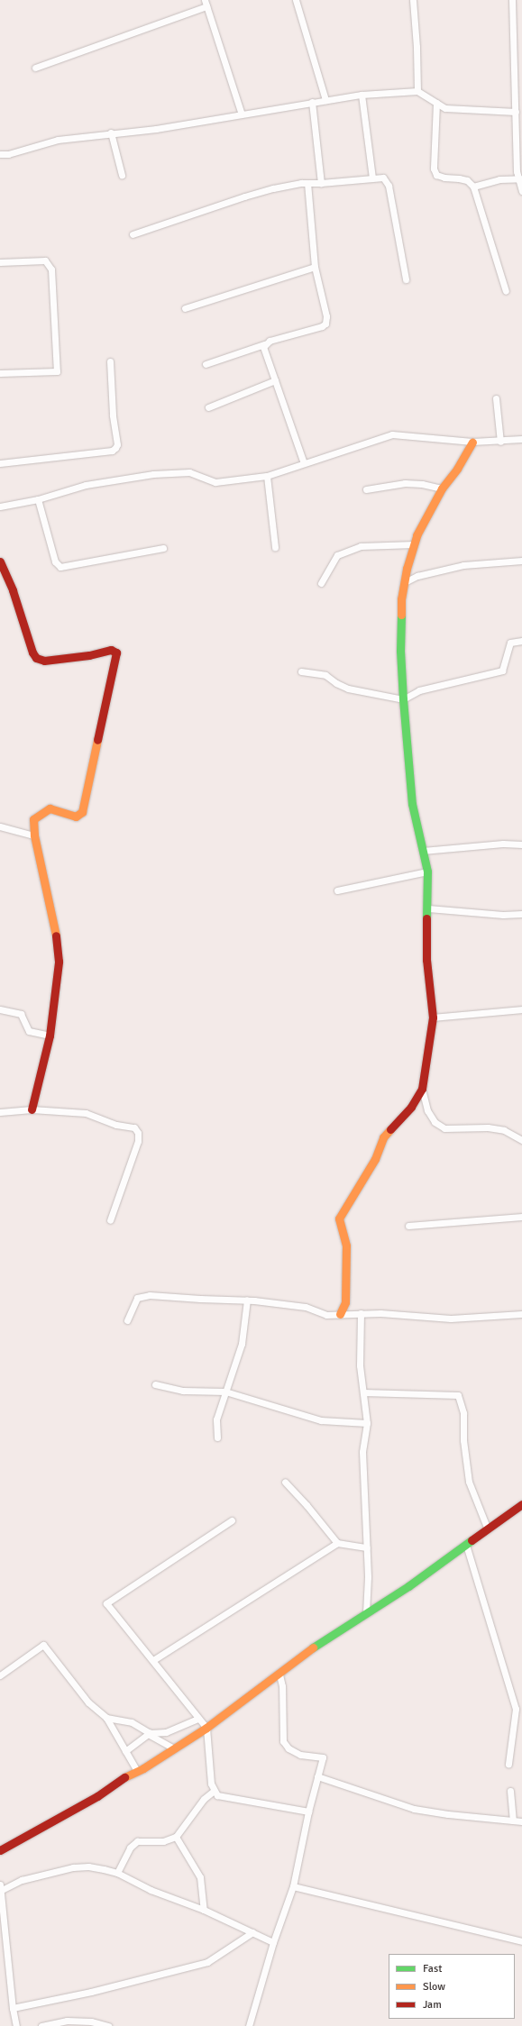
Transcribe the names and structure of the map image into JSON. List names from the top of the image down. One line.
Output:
{"legend":["Fast","Slow","Jam"]}
